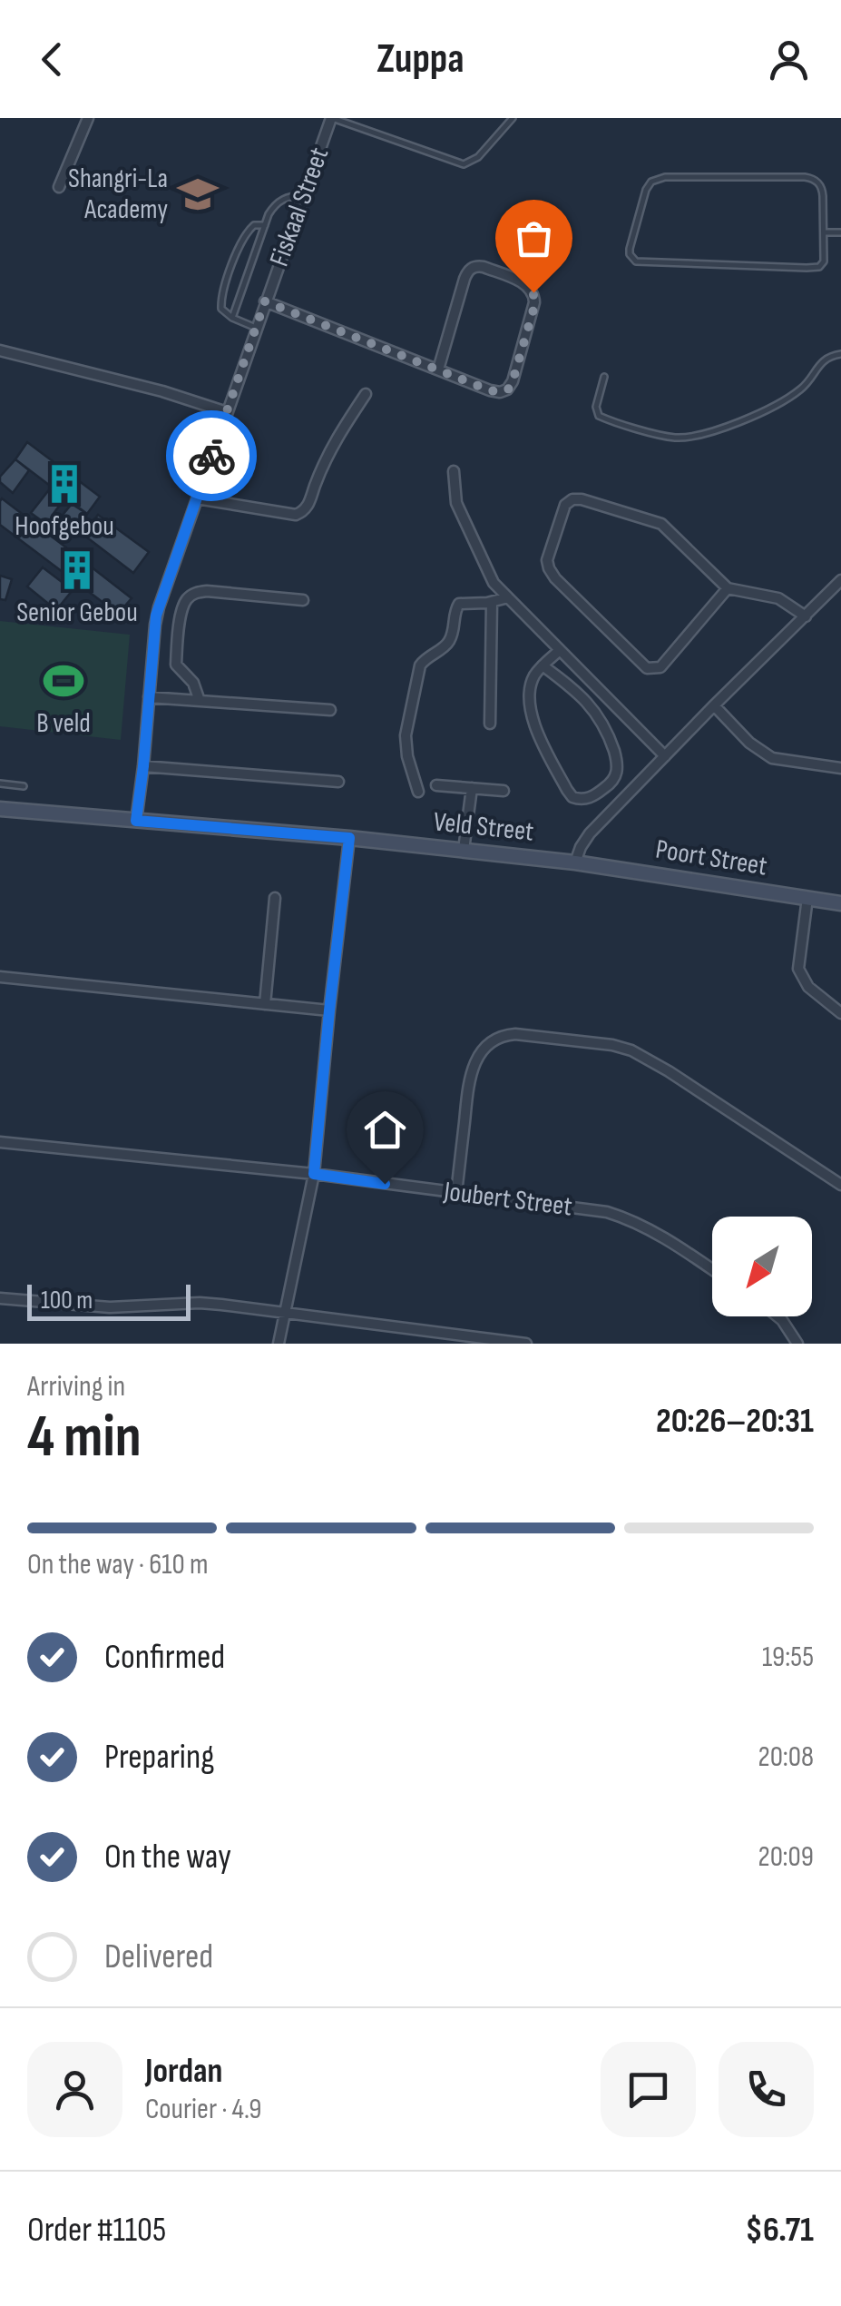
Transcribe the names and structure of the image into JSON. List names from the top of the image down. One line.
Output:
{"streets":{"street":["Fiskaal Street","Veld Street","Poort Street","Joubert Street"]},"crossings":[["Fiskaal Street","Veld Street"],["Veld Street","Poort Street"]],"places":{"school or university":["Shangri-La Academy"],"building":["Hoofgebou","Senior Gebou"],"sports":["B veld"]},"scale_bar":"100 m","north":"bottom left","page":{"header":"Zuppa","scale":"100 m","heading":["4 min","Arriving in","20:26–20:31"],"panel":["Jordan","Courier · 4.9","Order #1105","$6.71"],"bar":"On the way · 610 m","list":[["Confirmed","19:55"],["Preparing","20:08"],["On the way","20:09"],"Delivered"]}}
